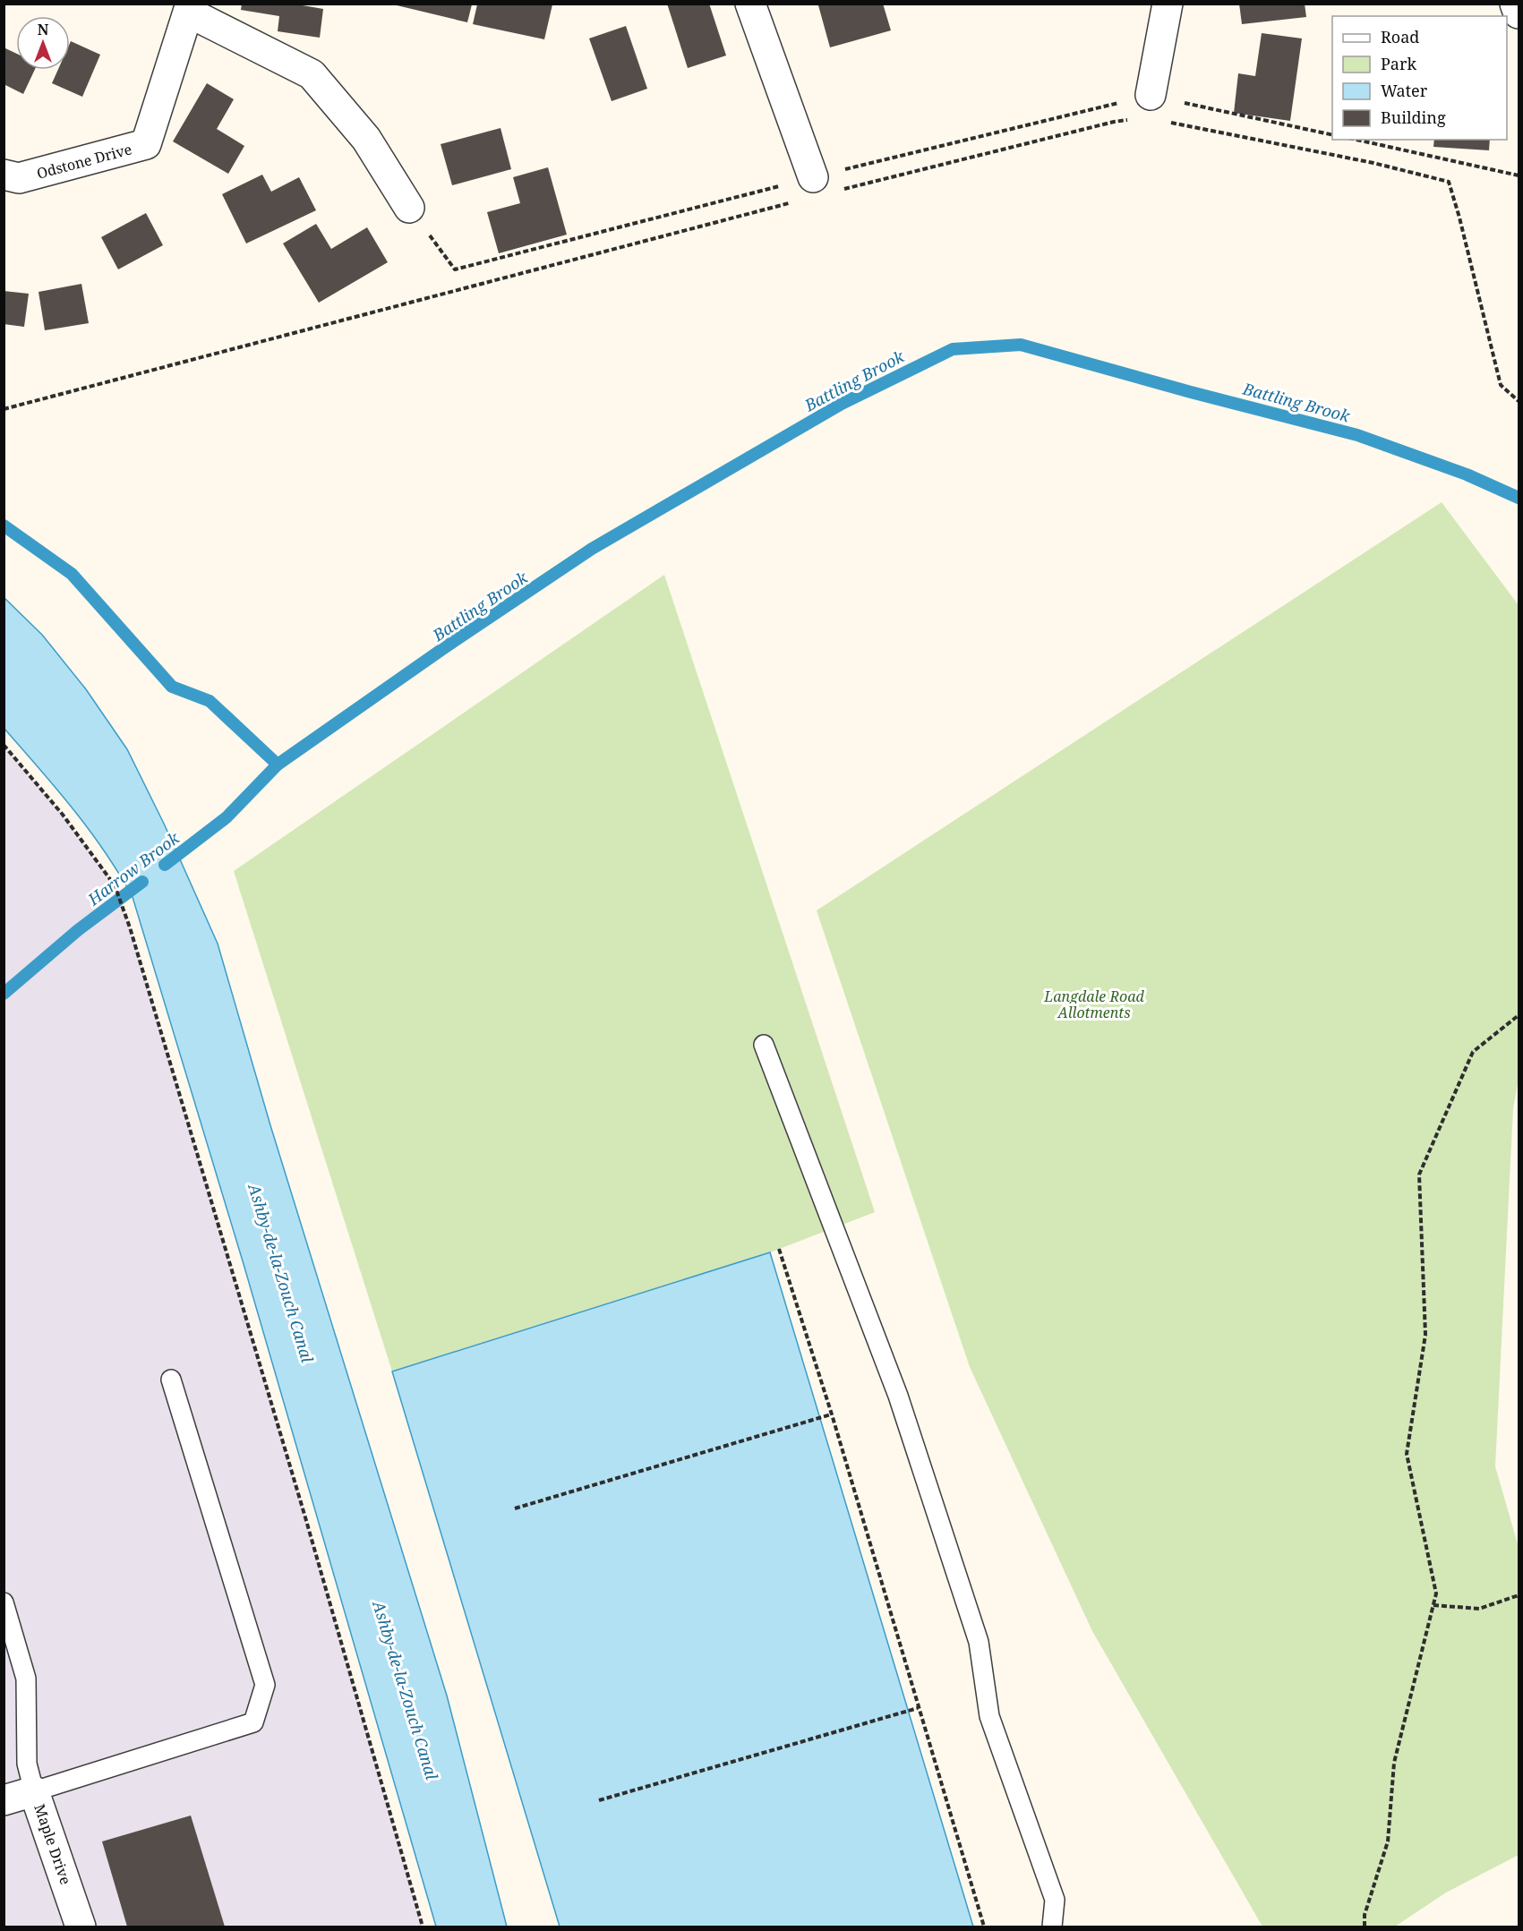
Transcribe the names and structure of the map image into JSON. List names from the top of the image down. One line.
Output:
{"streets":{"street":["Odstone Drive","Maple Drive"]},"water":["Battling Brook","Harrow Brook","Ashby-de-la-Zouch Canal"],"parks":["Langdale Road Allotments"],"legend":["Road","Park","Water","Building"],"north":"top"}
